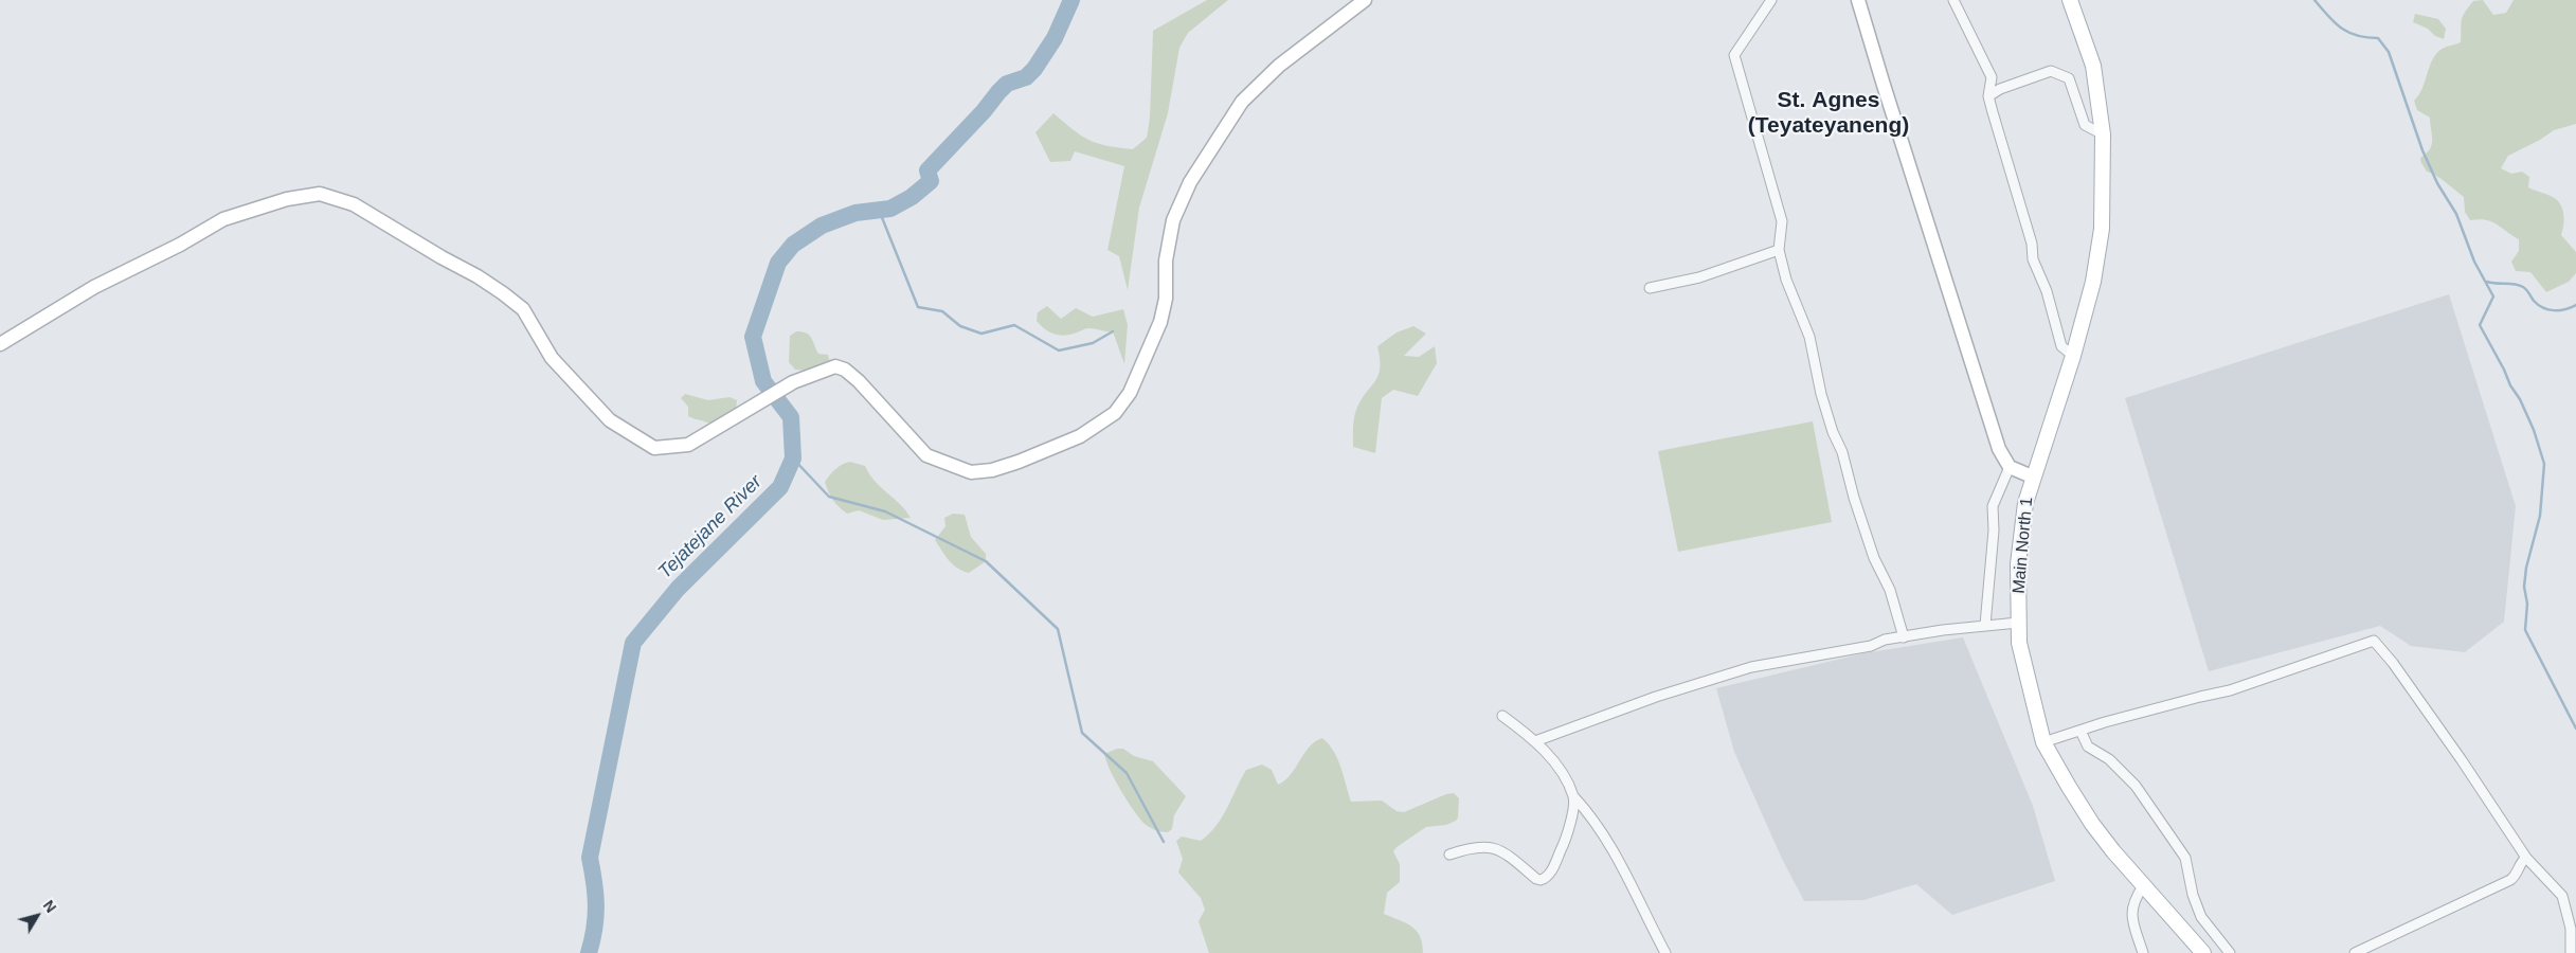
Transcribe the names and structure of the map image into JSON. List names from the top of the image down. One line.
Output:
{"streets":{"main road":["Main North 1"]},"districts":["St. Agnes (Teyateyaneng)"],"water":["Tejatejane River"],"north":"top right"}
